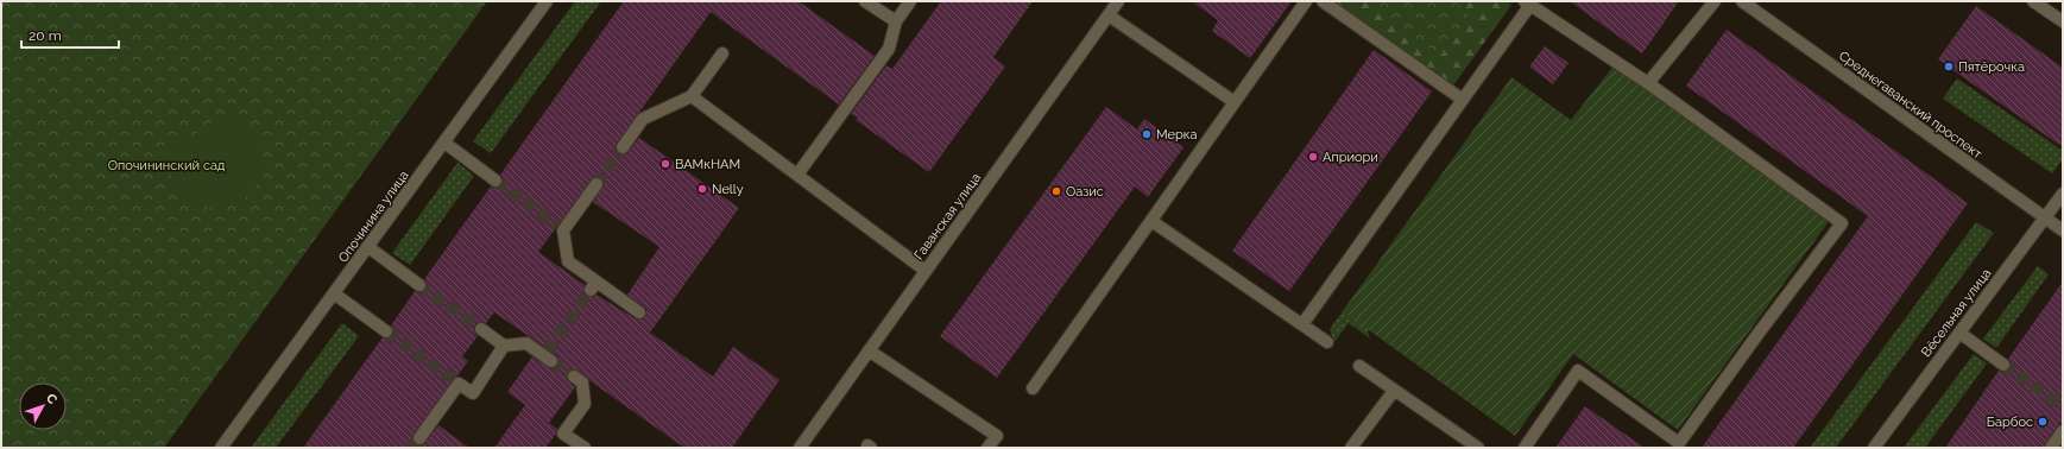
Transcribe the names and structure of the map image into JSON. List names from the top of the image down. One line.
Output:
{"streets":{"street":["Среднегаванский проспект","Опочинина улица","Гаванская улица","Вёсельная улица"]},"crossings":[["Среднегаванский проспект","Вёсельная улица"]],"parks":["Опочининский сад"],"places":["Пятёрочка","Мерка","Априори","ВАМкНАМ","Nelly","Оазис","Барбос"],"scale_bar":"20 m","north":"top right"}
